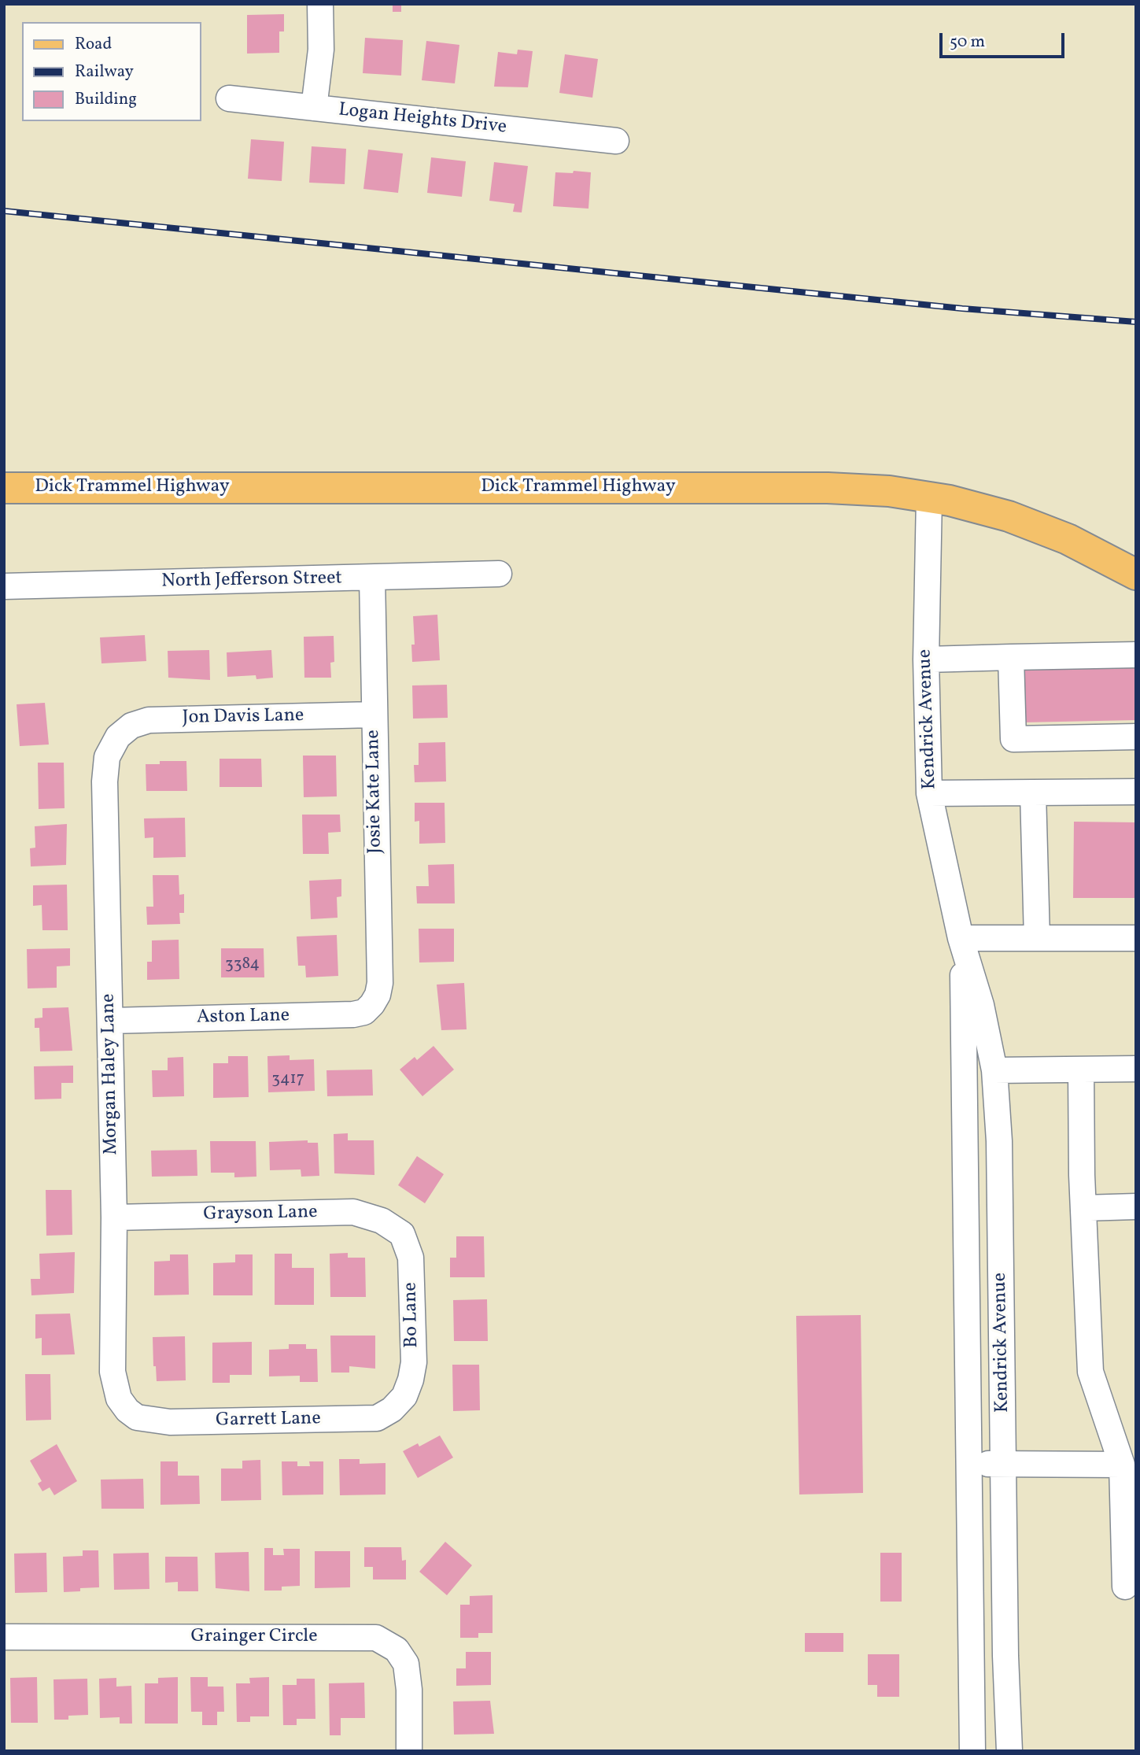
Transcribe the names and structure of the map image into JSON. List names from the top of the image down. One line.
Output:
{"streets":{"main road":["Dick Trammel Highway"],"street":["Logan Heights Drive","North Jefferson Street","Jon Davis Lane","Kendrick Avenue","Josie Kate Lane","Aston Lane","Morgan Haley Lane","Grayson Lane","Bo Lane","Garrett Lane","Grainger Circle"]},"crossings":[["Dick Trammel Highway","Kendrick Avenue"],["North Jefferson Street","Josie Kate Lane"],["Jon Davis Lane","Josie Kate Lane"],["Jon Davis Lane","Morgan Haley Lane"],["Josie Kate Lane","Aston Lane"],["Aston Lane","Morgan Haley Lane"],["Morgan Haley Lane","Grayson Lane"],["Morgan Haley Lane","Garrett Lane"],["Grayson Lane","Bo Lane"],["Bo Lane","Garrett Lane"]],"house_numbers":["3384","3417"],"legend":["Road","Railway","Building"],"scale_bar":"50 m"}
